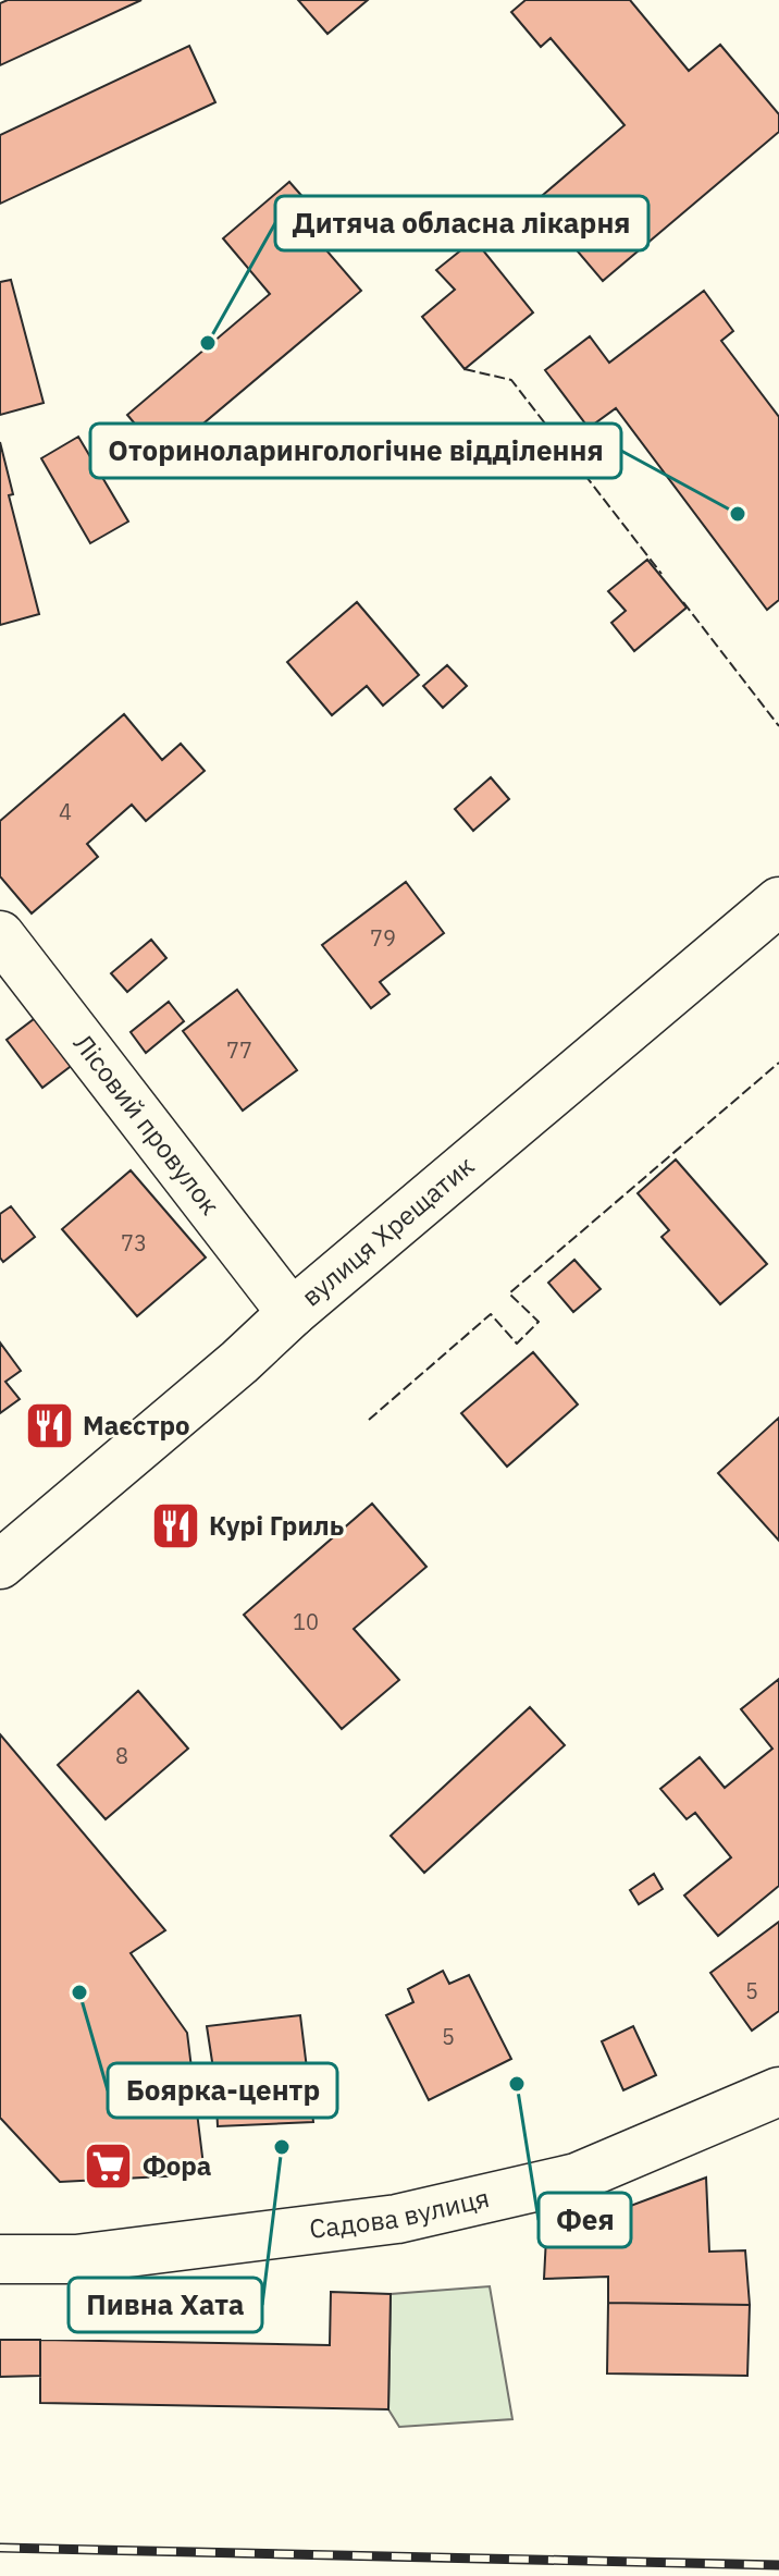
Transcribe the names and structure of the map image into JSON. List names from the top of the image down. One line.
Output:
{"streets":{"street":["Лісовий провулок","вулиця Хрещатик","Садова вулиця"]},"crossings":[["Лісовий провулок","вулиця Хрещатик"]],"places":{"other":["Дитяча обласна лікарня","Оториноларингологічне відділення","Боярка-центр","Фея","Пивна Хата"],"restaurant":["Маєстро","Курі Гриль"],"supermarket":["Фора"]},"house_numbers":["4","79","77","73","10","8","5","5"]}
